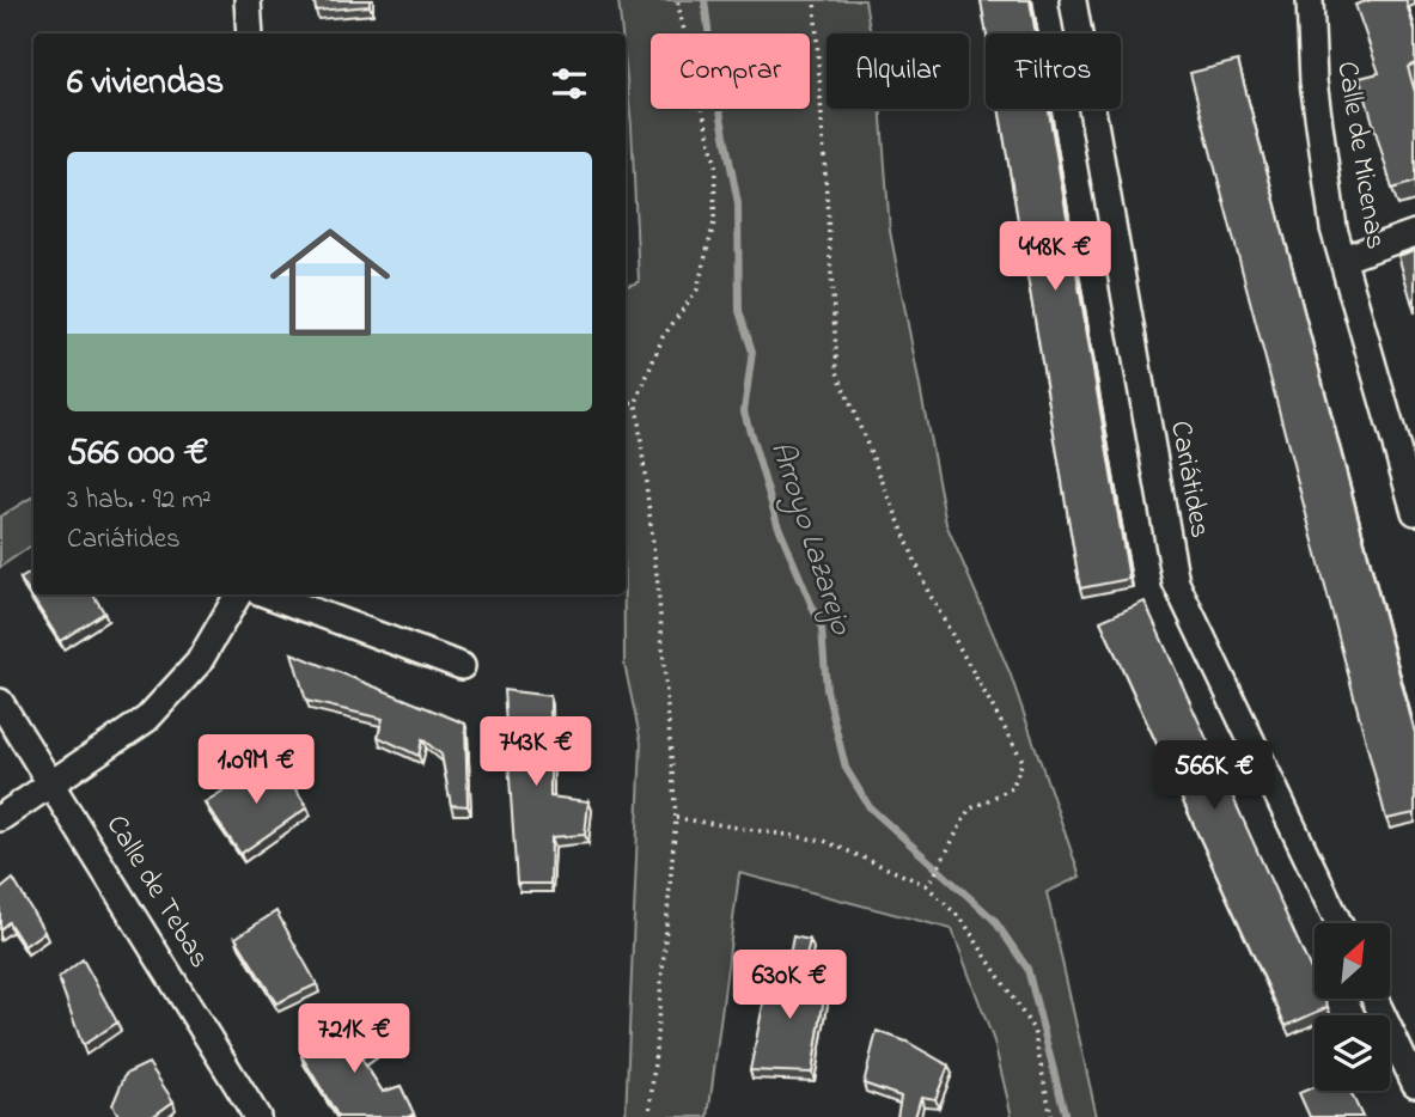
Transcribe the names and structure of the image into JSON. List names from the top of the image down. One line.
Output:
{"streets":{"street":["Calle de Micenas","Cariátides","Calle de Tebas"]},"water":["Arroyo Lazarejo"],"north":"top right","page":{"chip":["Comprar","Alquilar","Filtros"],"heading":"6 viviendas","list":[{"name":"566 000 €","note":"3 hab. · 92 m² · Cariátides"}],"price":["448K €","743K €","1.09M €","566K €","630K €","721K €"]}}
